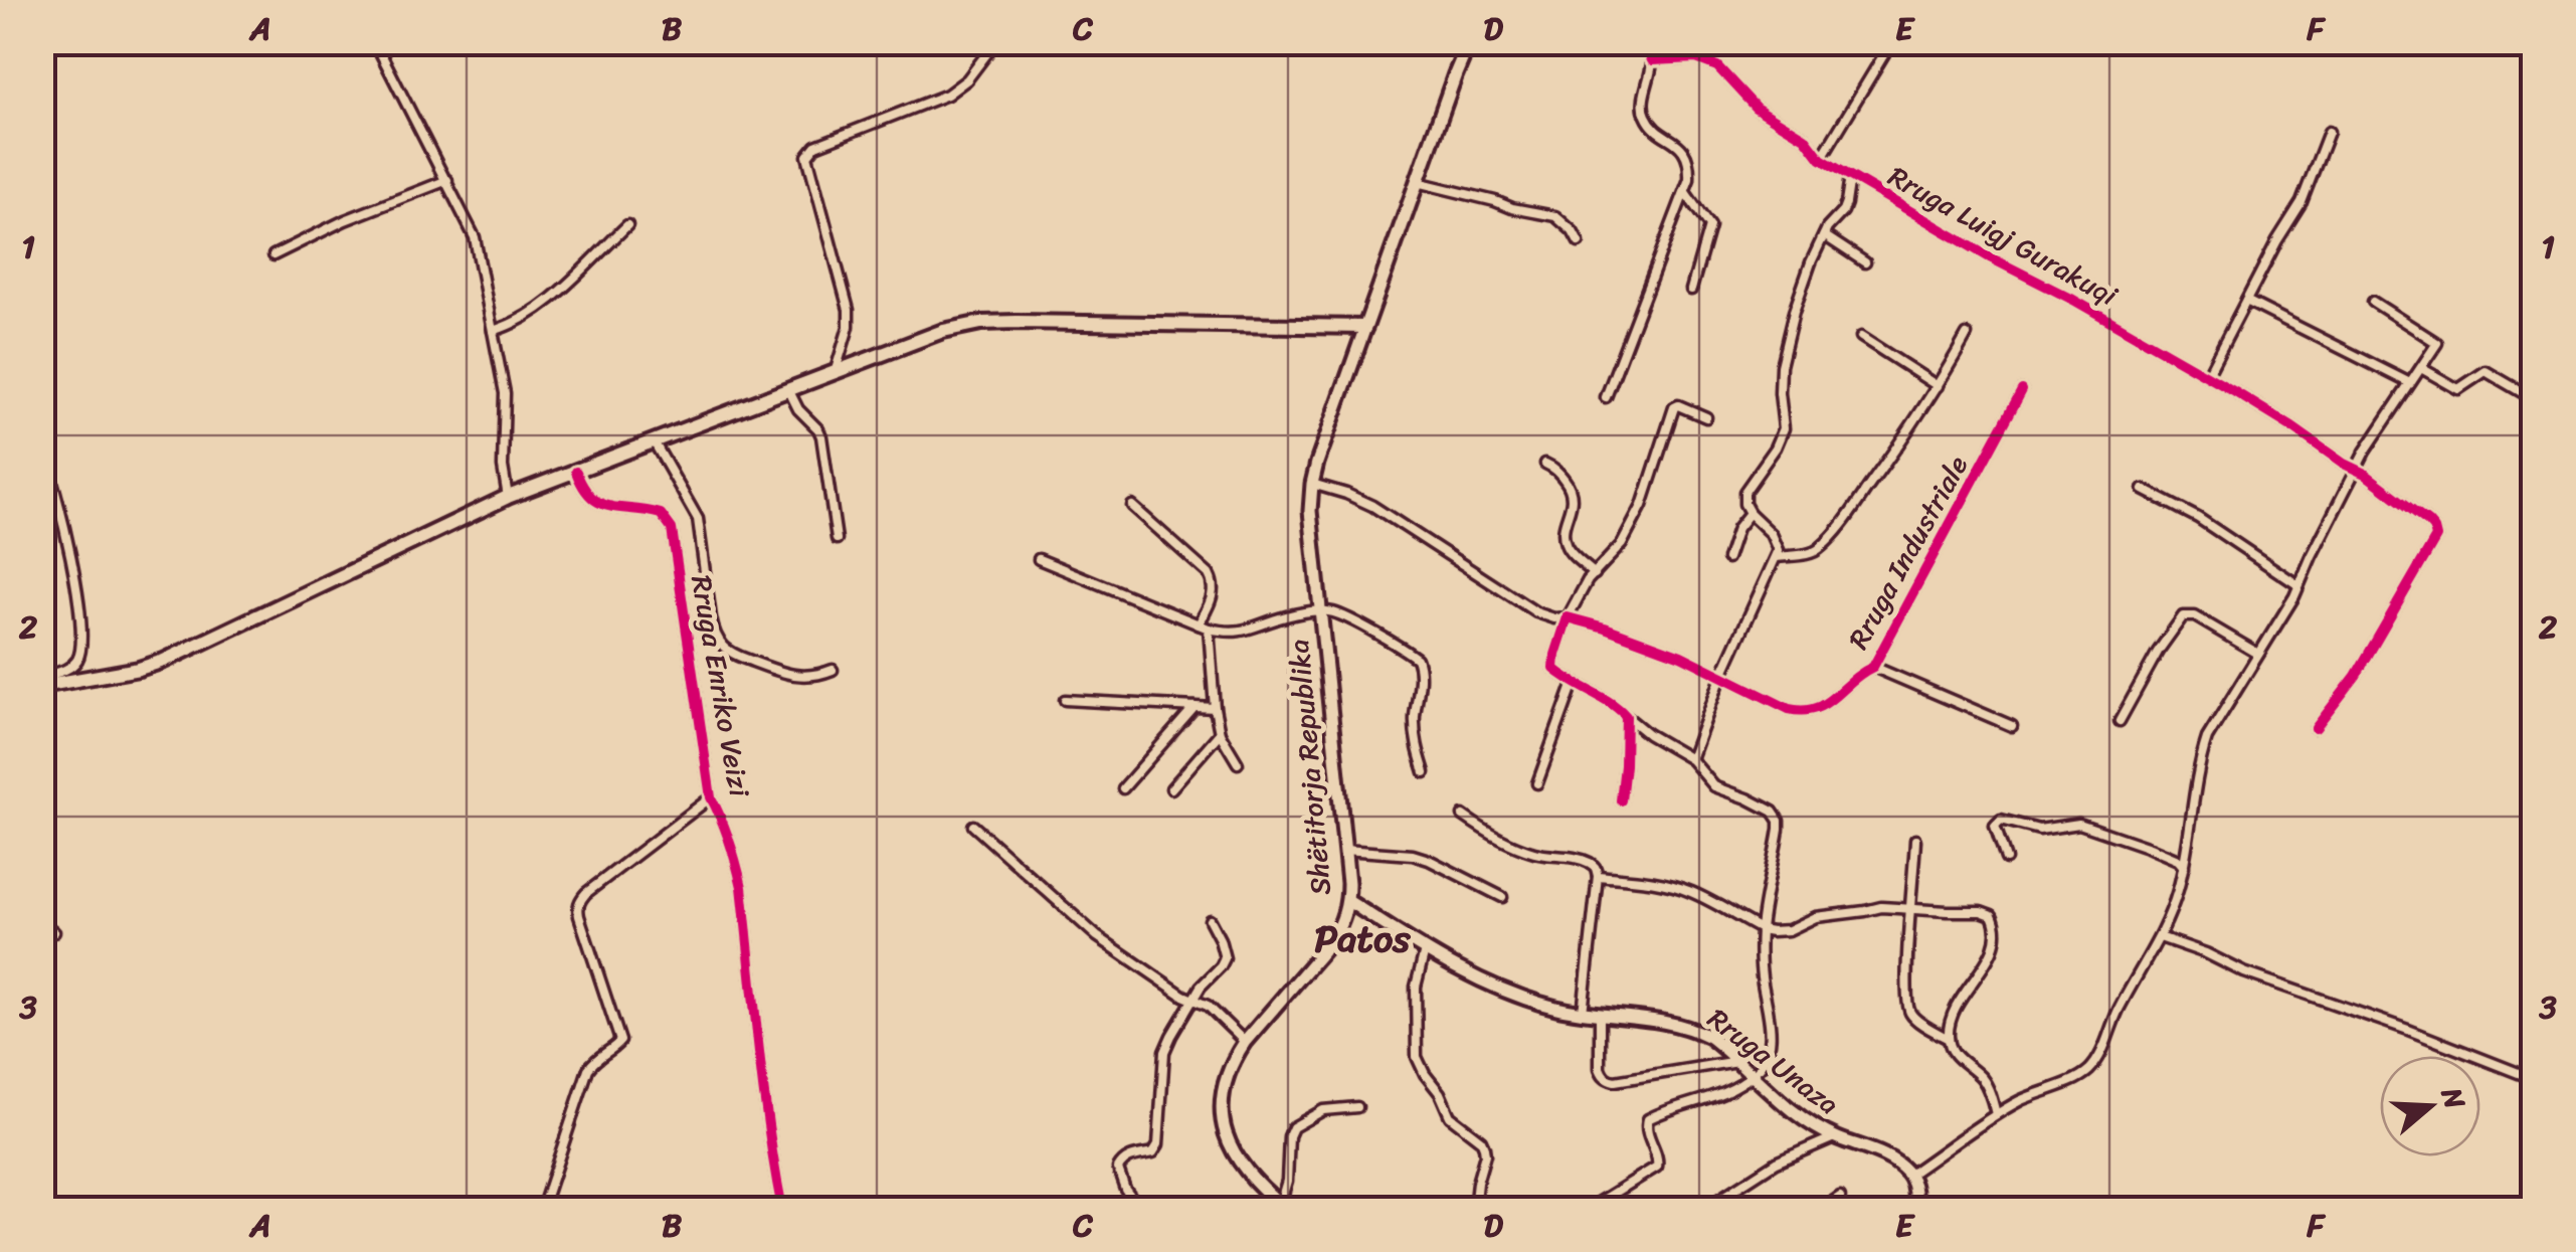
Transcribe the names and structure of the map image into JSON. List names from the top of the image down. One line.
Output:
{"streets":{"main road":["Shëtitorja Republika","Rruga Unaza"],"street":["Rruga Luigj Gurakuqi","Rruga Industriale","Rruga Enriko Veizi"]},"crossings":[["Rruga Industriale","Shëtitorja Republika"],["Shëtitorja Republika","Rruga Unaza"]],"districts":["Patos"],"north":"right","grid":{"columns":["A","B","C","D","E","F"],"rows":["1","2","3"]}}
